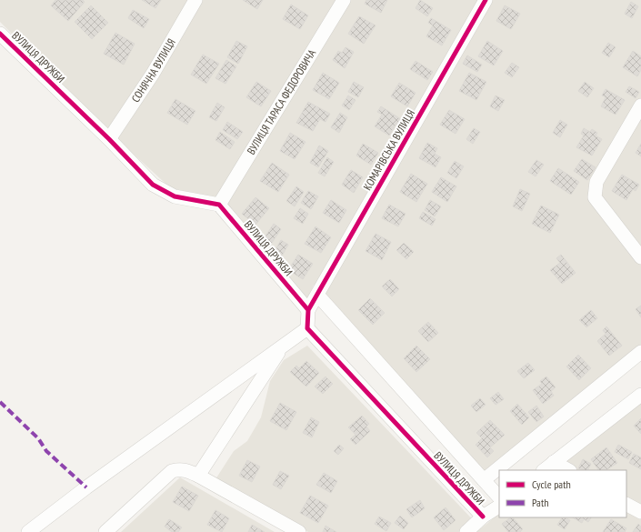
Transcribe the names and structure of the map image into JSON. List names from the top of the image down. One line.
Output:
{"streets":{"street":["ВУЛИЦЯ ДРУЖБИ","СОНЯЧНА ВУЛИЦЯ","ВУЛИЦЯ ТАРАСА ФЕДОРОВИЧА","КОМАРІВСЬКА ВУЛИЦЯ"]},"crossings":[["ВУЛИЦЯ ДРУЖБИ","СОНЯЧНА ВУЛИЦЯ"],["ВУЛИЦЯ ДРУЖБИ","ВУЛИЦЯ ТАРАСА ФЕДОРОВИЧА"],["ВУЛИЦЯ ДРУЖБИ","КОМАРІВСЬКА ВУЛИЦЯ"]],"legend":["Cycle path","Path"]}
